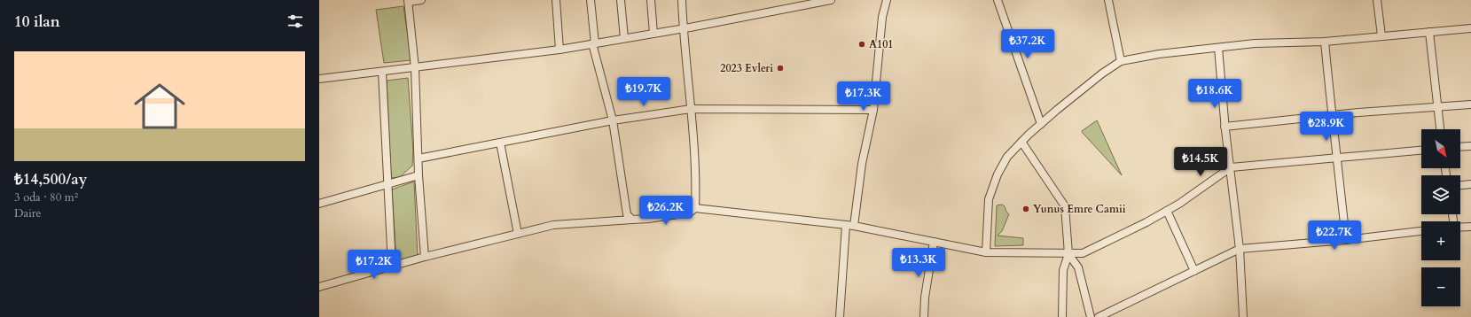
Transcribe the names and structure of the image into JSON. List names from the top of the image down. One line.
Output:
{"places":["A101","2023 Evleri","Yunus Emre Camii"],"north":"bottom right","page":{"heading":"10 ilan","price":["₺37.2K","₺19.7K","₺18.6K","₺17.3K","₺28.9K","₺14.5K","₺26.2K","₺22.7K","₺13.3K","₺17.2K"],"list":[{"name":"₺14,500/ay","note":"3 oda · 80 m² · Daire"}],"map_buttons":["+","−"]}}
